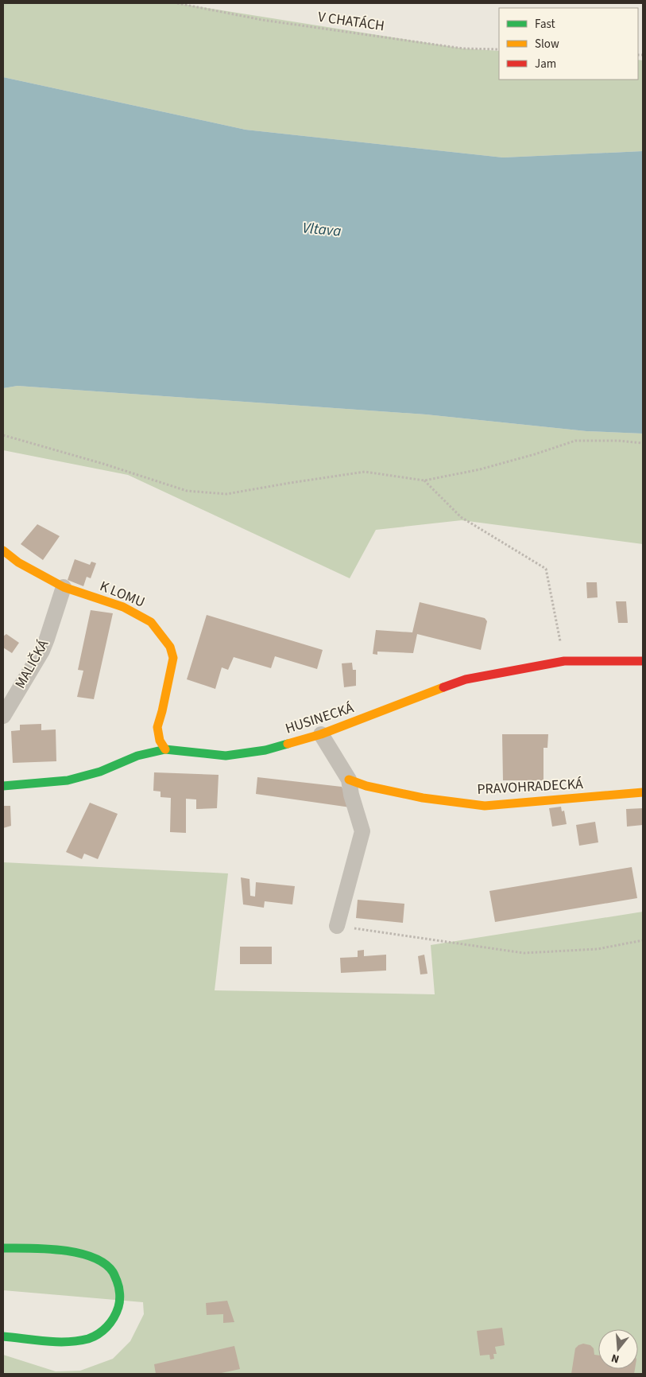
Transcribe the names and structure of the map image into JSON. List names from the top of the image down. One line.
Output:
{"streets":{"street":["K LOMU","MALIČKÁ","HUSINECKÁ","PRAVOHRADECKÁ"],"path":["V CHATÁCH"]},"crossings":[["K LOMU","MALIČKÁ"],["K LOMU","HUSINECKÁ"]],"water":["Vltava"],"legend":["Fast","Slow","Jam"],"north":"bottom"}
